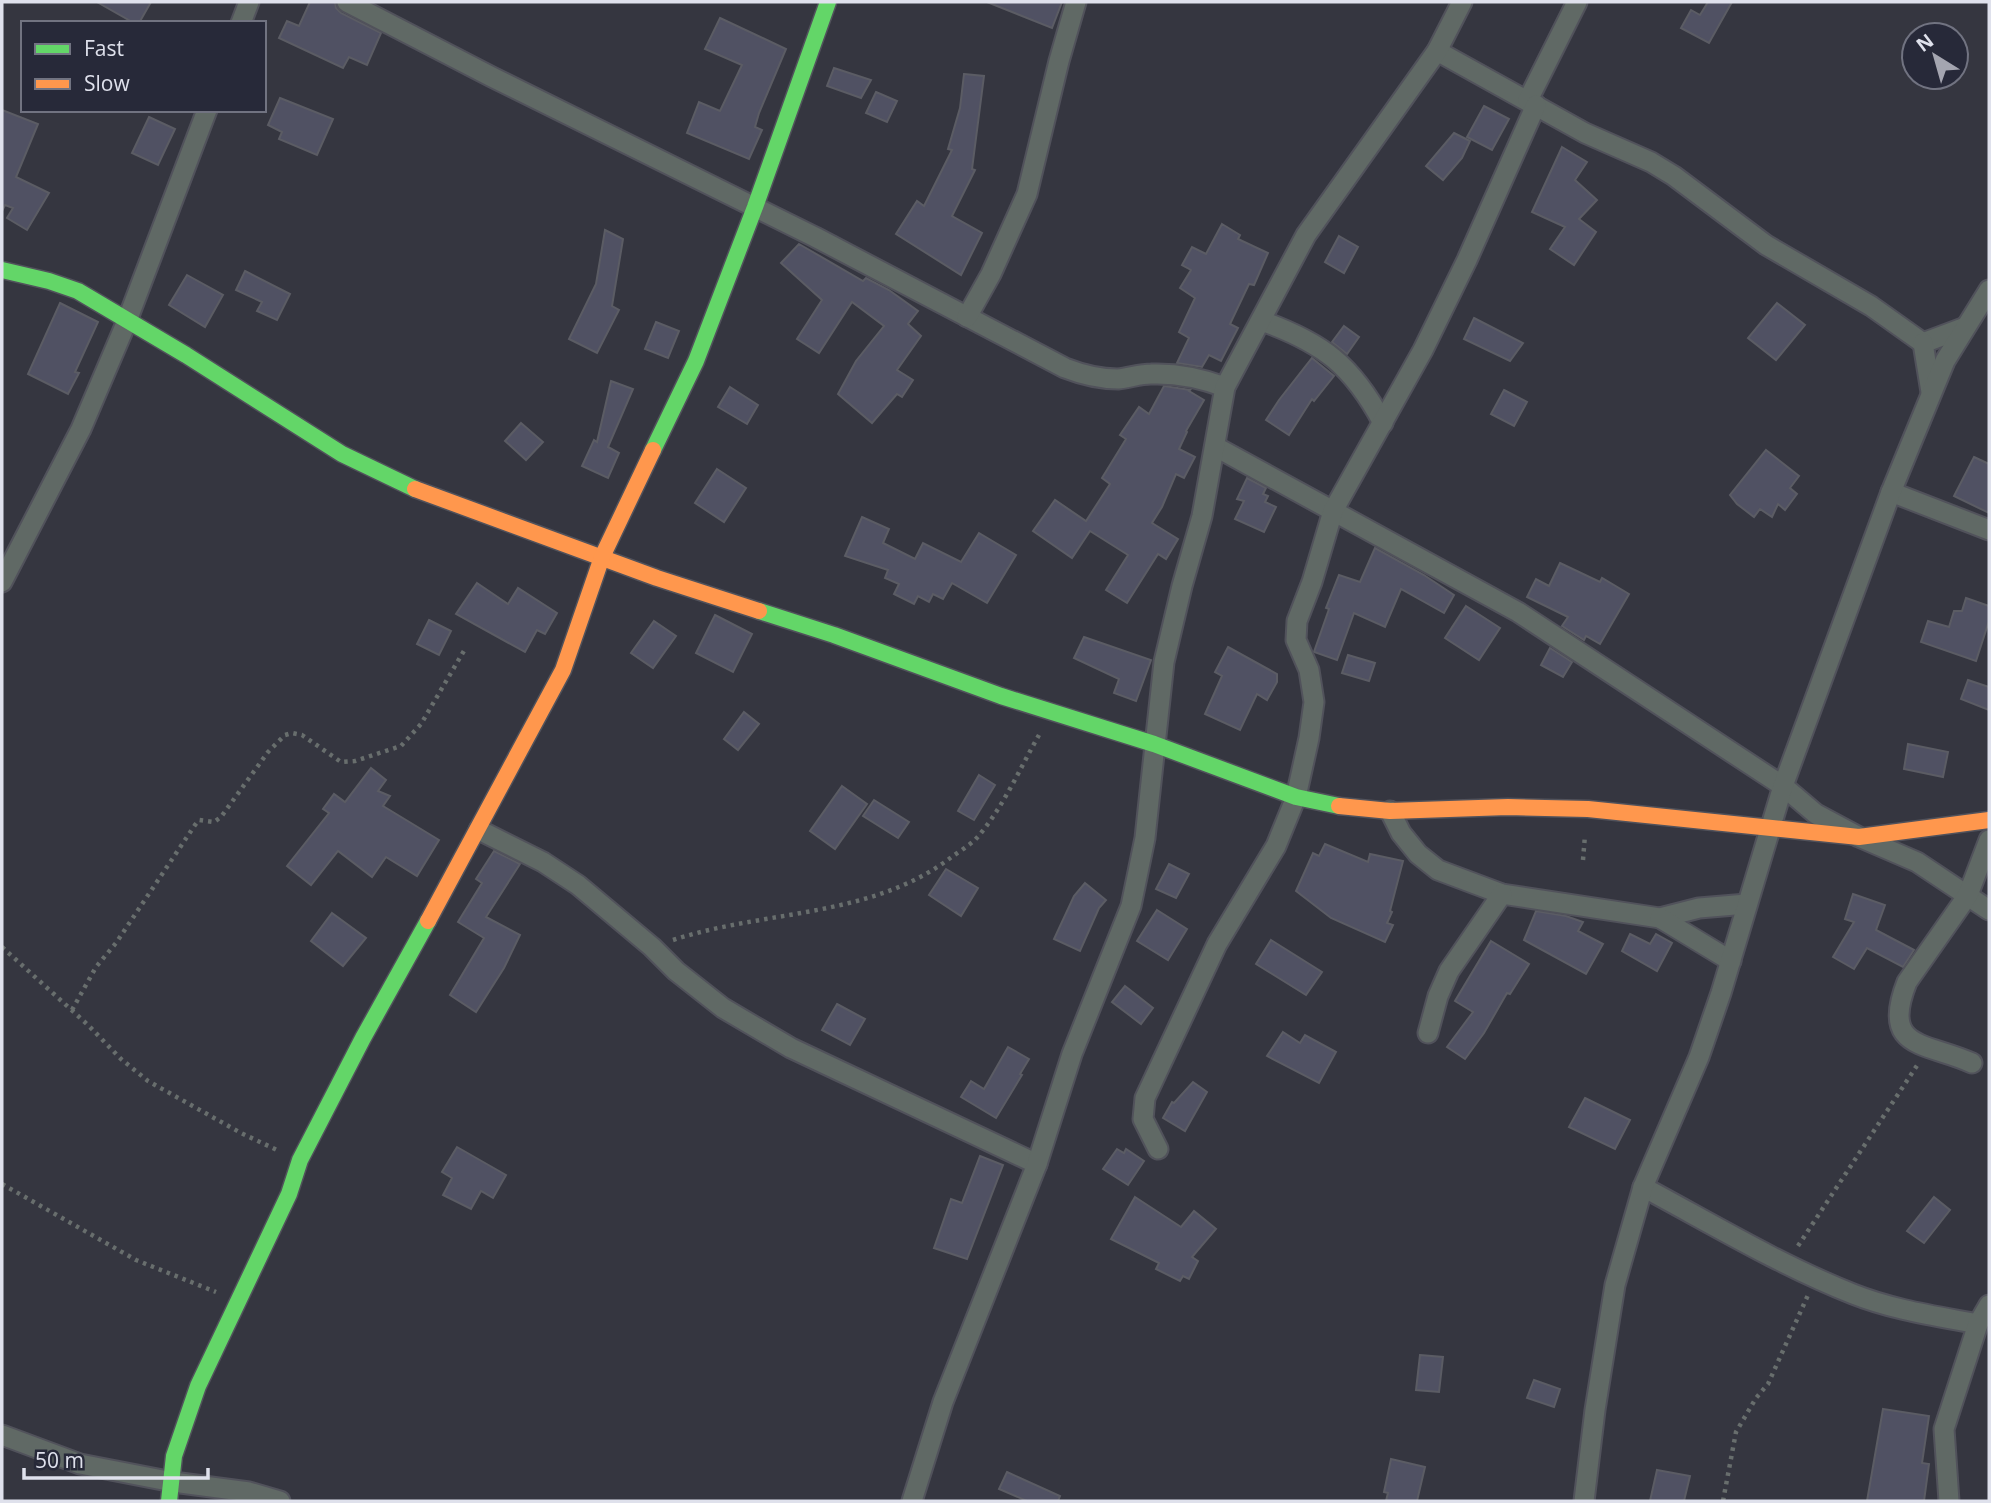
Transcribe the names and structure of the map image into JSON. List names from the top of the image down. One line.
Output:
{"legend":["Fast","Slow"],"scale_bar":"50 m","north":"top left"}
